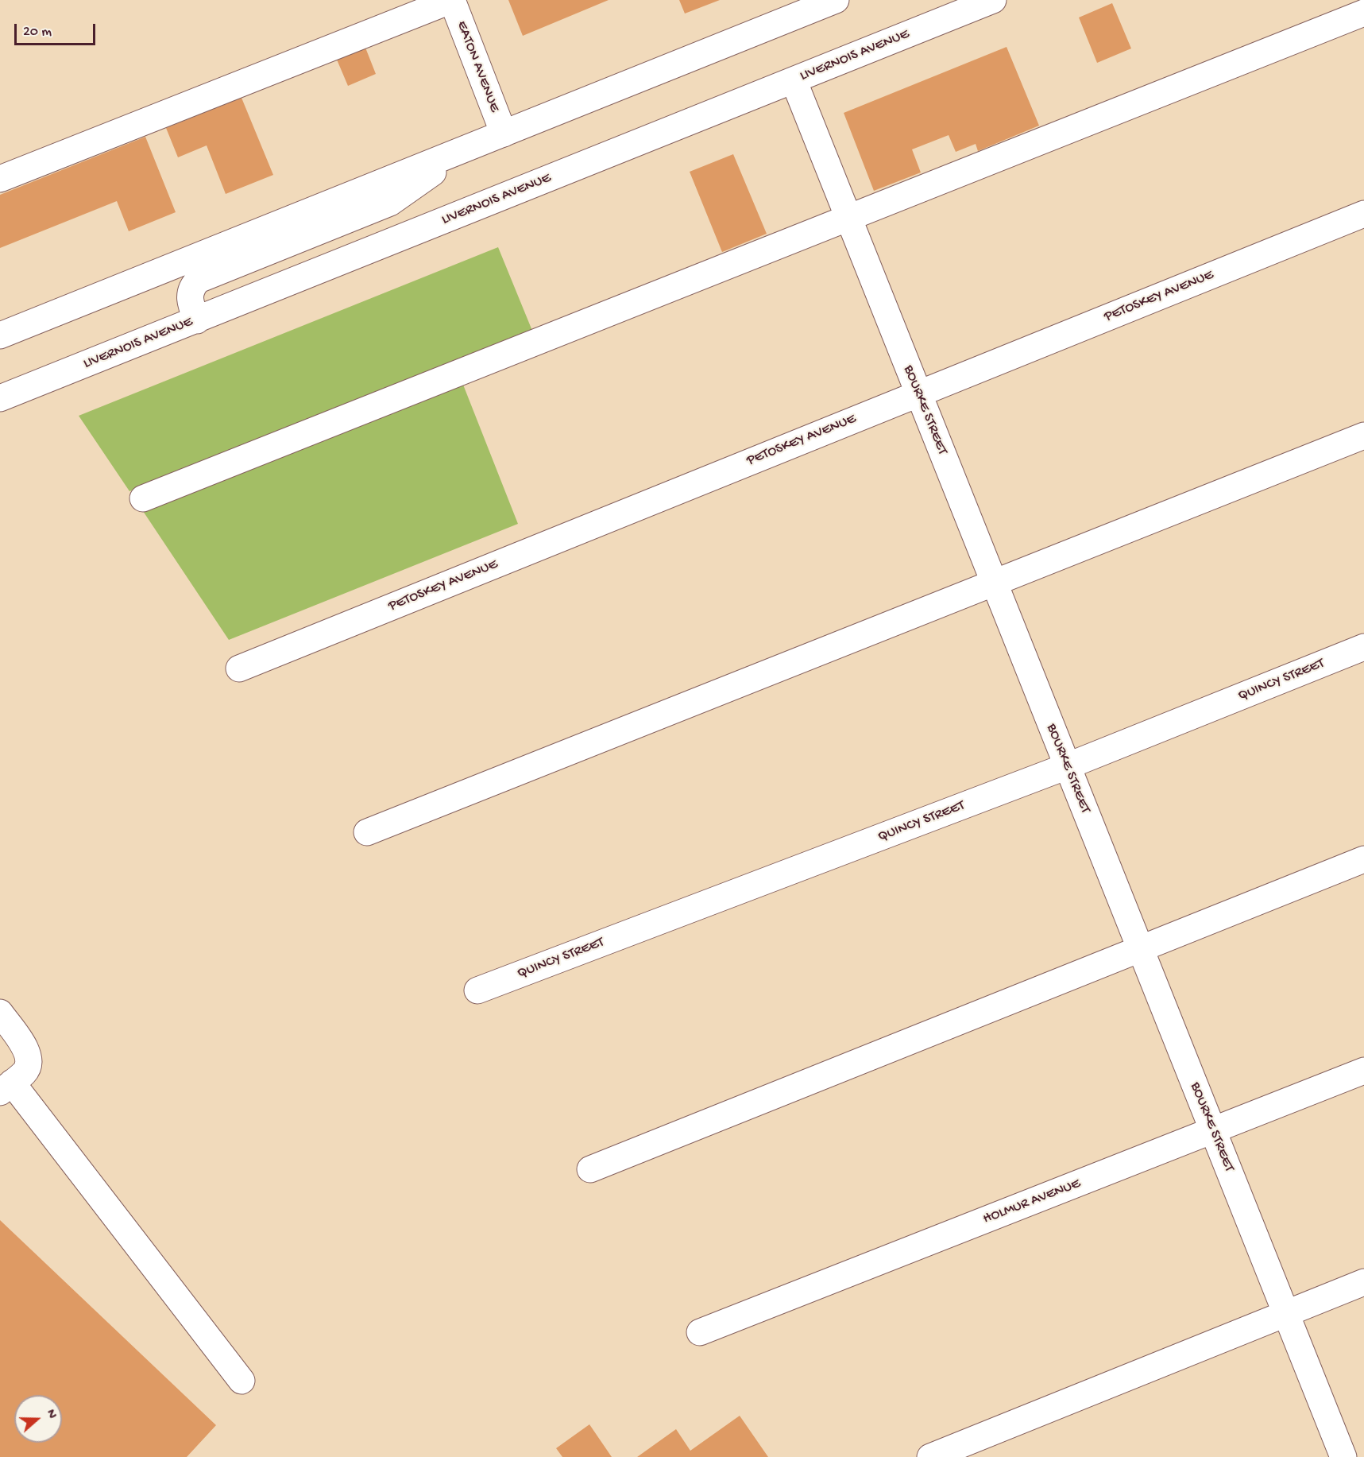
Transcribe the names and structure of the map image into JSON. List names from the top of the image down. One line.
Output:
{"streets":{"street":["LIVERNOIS AVENUE","EATON AVENUE","PETOSKEY AVENUE","BOURKE STREET","QUINCY STREET","HOLMUR AVENUE"]},"crossings":[["LIVERNOIS AVENUE","BOURKE STREET"],["PETOSKEY AVENUE","BOURKE STREET"],["BOURKE STREET","QUINCY STREET"],["BOURKE STREET","HOLMUR AVENUE"]],"scale_bar":"20 m","north":"right"}
